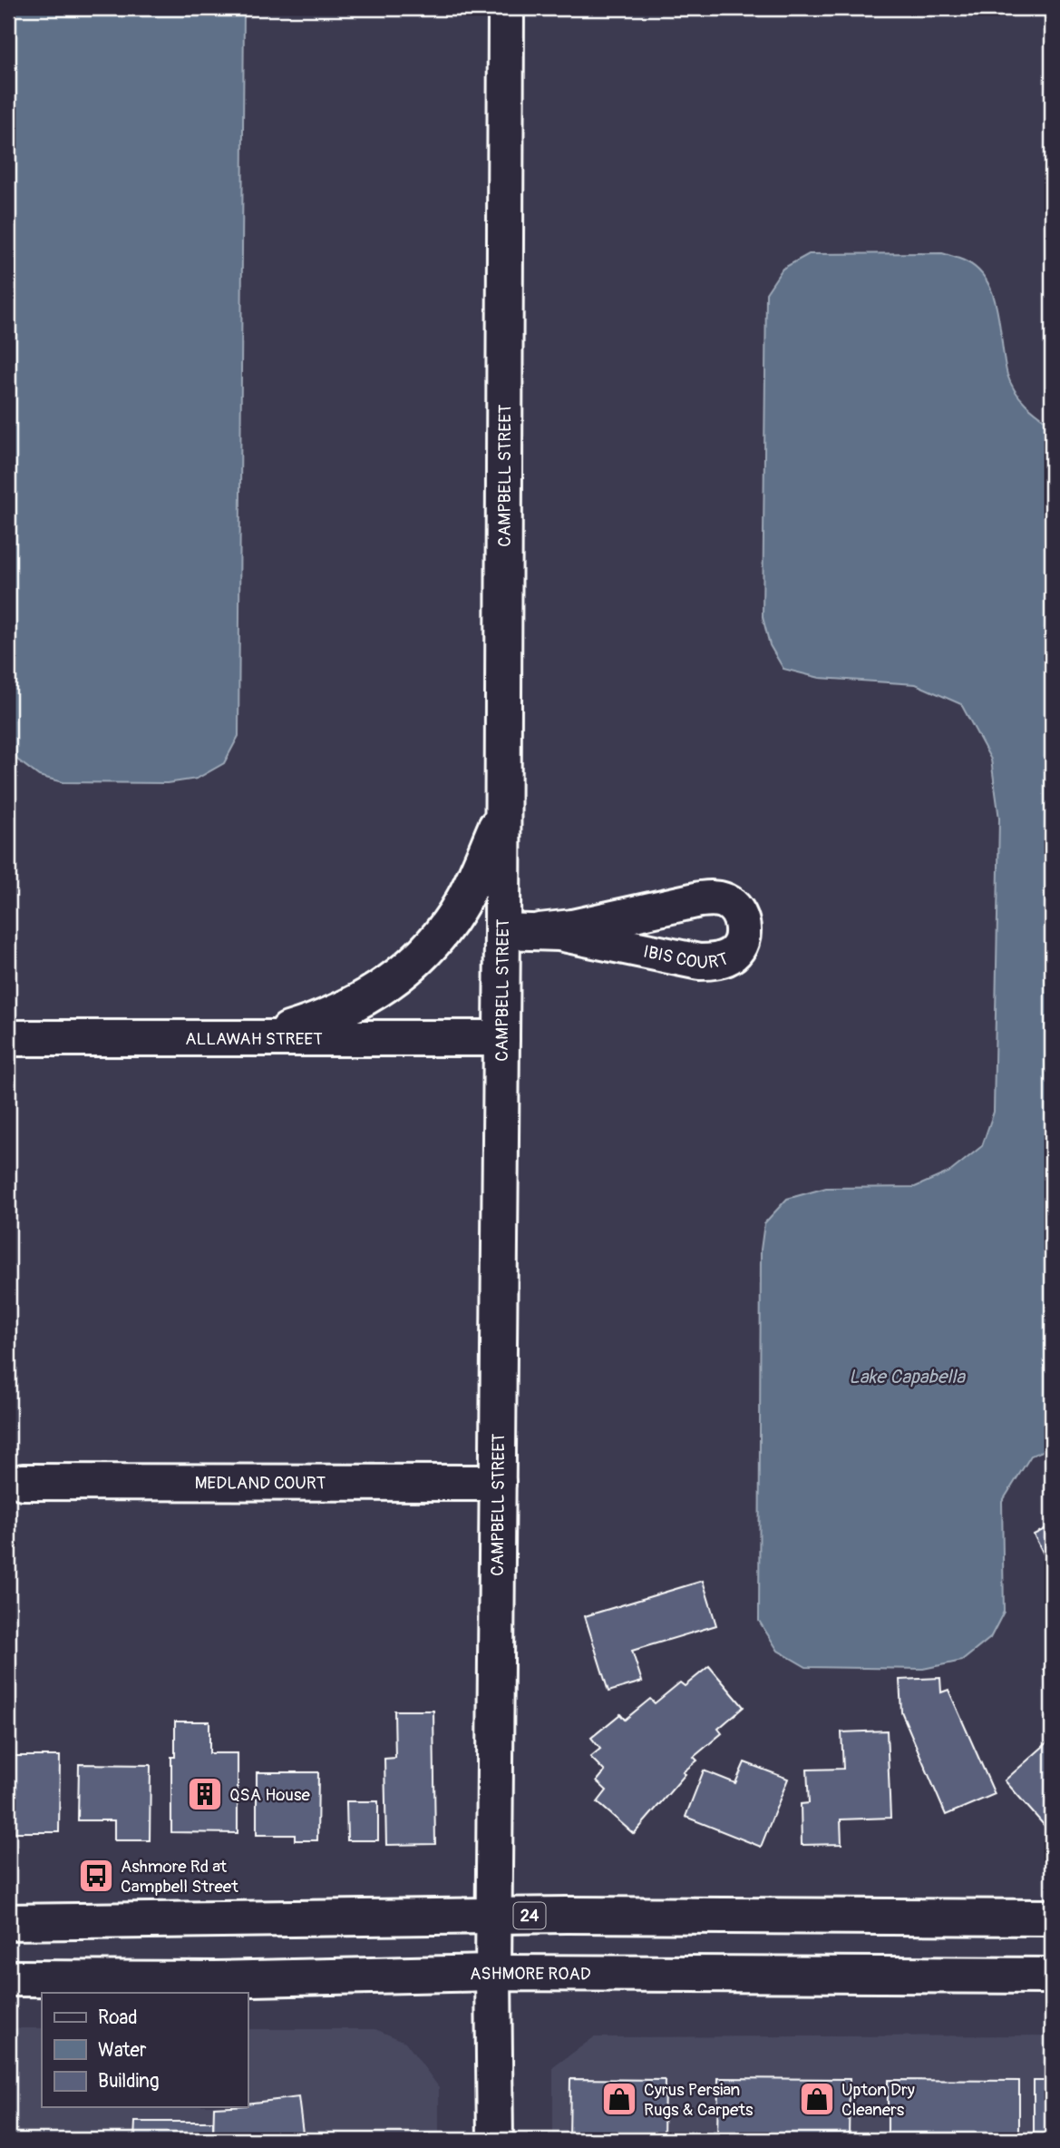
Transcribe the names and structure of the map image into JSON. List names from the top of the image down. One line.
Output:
{"streets":{"street":["CAMPBELL STREET","IBIS COURT","ALLAWAH STREET","MEDLAND COURT","24","ASHMORE ROAD"]},"crossings":[["CAMPBELL STREET","IBIS COURT"],["CAMPBELL STREET","ALLAWAH STREET"],["CAMPBELL STREET","MEDLAND COURT"],["CAMPBELL STREET","24"],["CAMPBELL STREET","ASHMORE ROAD"]],"water":["Lake Capabella"],"places":{"building":["QSA House"],"bus stop":["Ashmore Rd at Campbell Street"],"shop":["Cyrus Persian Rugs & Carpets","Upton Dry Cleaners"]},"legend":["Road","Water","Building"]}
